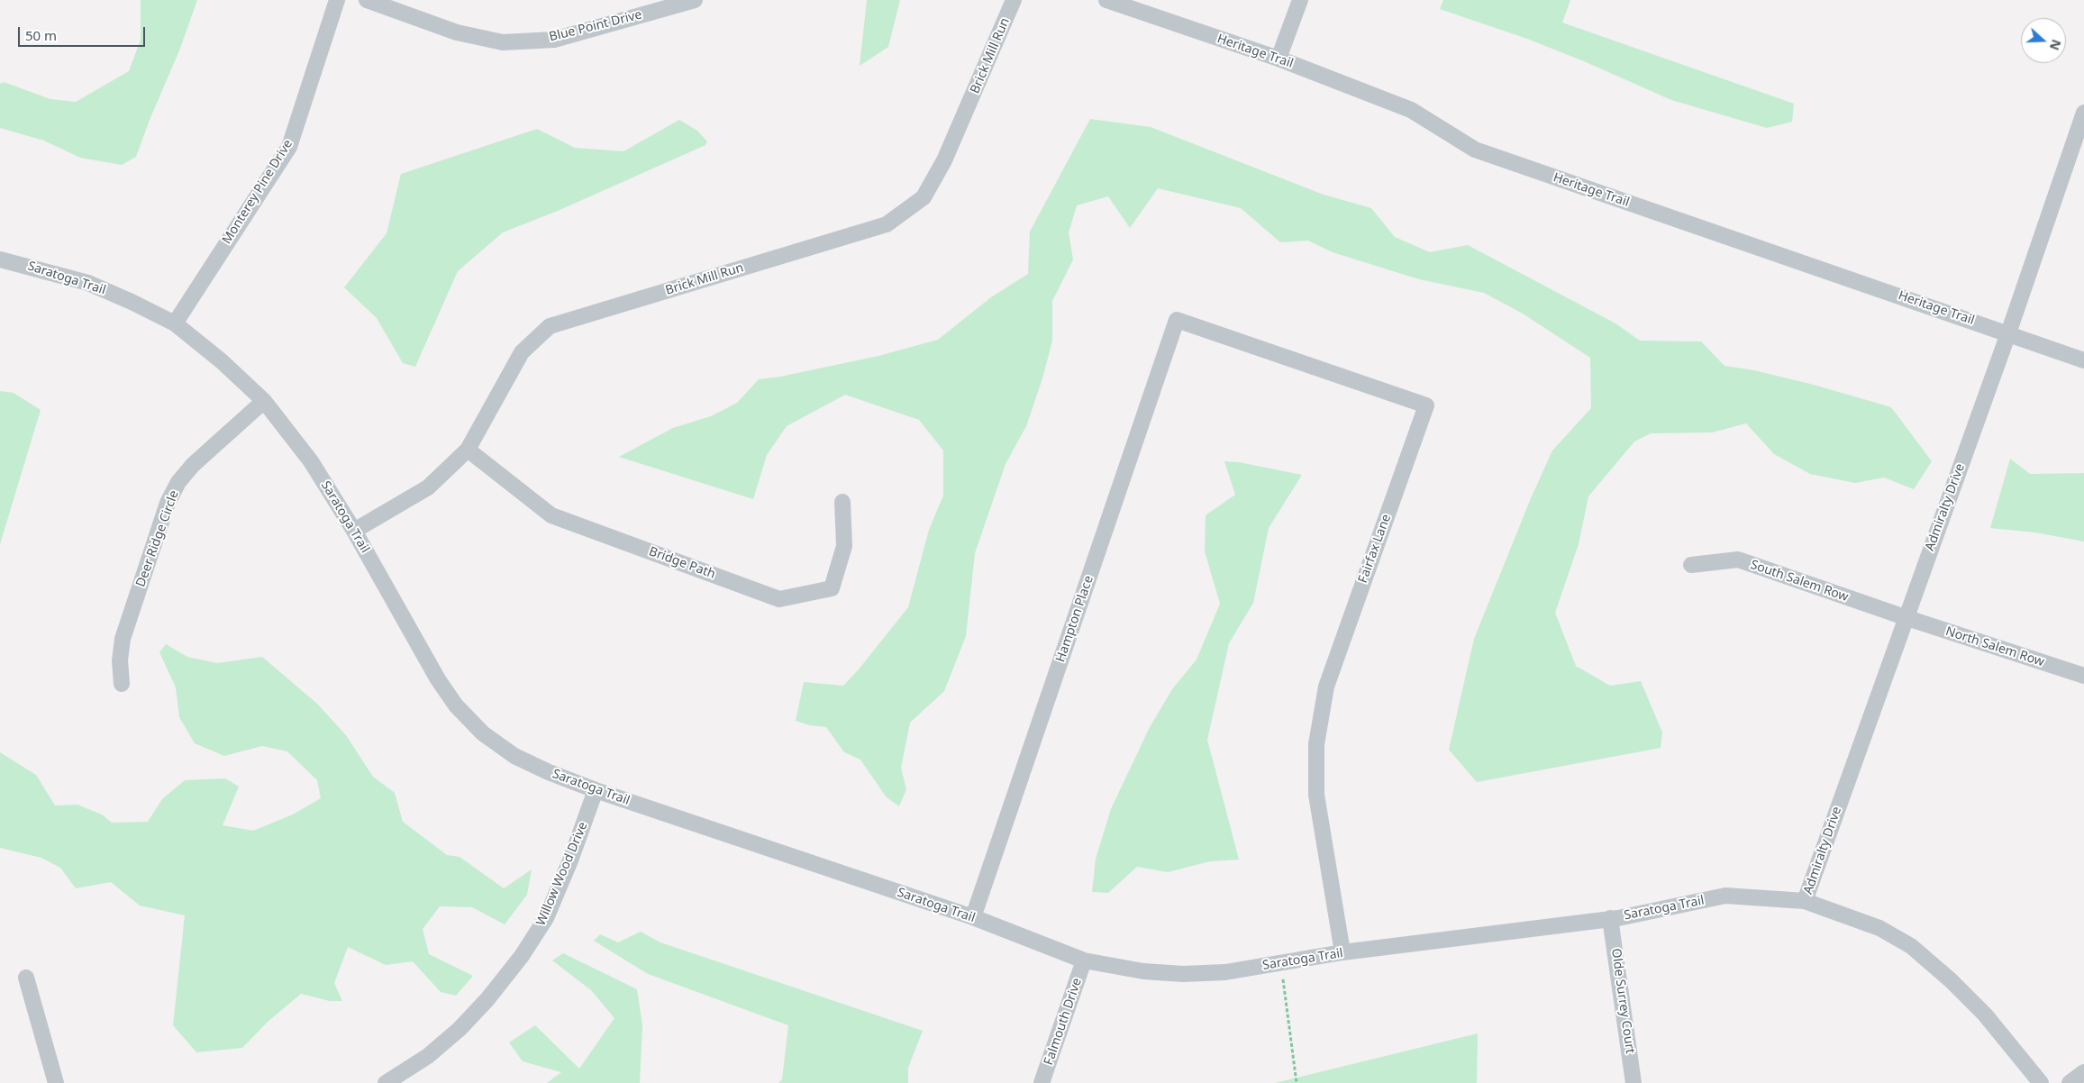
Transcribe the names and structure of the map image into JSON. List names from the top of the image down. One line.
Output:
{"streets":{"street":["Blue Point Drive","Heritage Trail","Brick Mill Run","Monterey Pine Drive","Saratoga Trail","Admiralty Drive","Deer Ridge Circle","Fairfax Lane","Bridge Path","South Salem Row","Hampton Place","North Salem Row","Willow Wood Drive","Olde Surrey Court","Falmouth Drive"]},"crossings":[["Heritage Trail","Admiralty Drive"],["Brick Mill Run","Saratoga Trail"],["Brick Mill Run","Bridge Path"],["Monterey Pine Drive","Saratoga Trail"],["Saratoga Trail","Admiralty Drive"],["Saratoga Trail","Deer Ridge Circle"],["Saratoga Trail","Fairfax Lane"],["Saratoga Trail","Hampton Place"],["Saratoga Trail","Willow Wood Drive"],["Saratoga Trail","Olde Surrey Court"],["Saratoga Trail","Falmouth Drive"],["Admiralty Drive","South Salem Row"],["Admiralty Drive","North Salem Row"],["Fairfax Lane","Hampton Place"],["South Salem Row","North Salem Row"]],"scale_bar":"50 m","north":"right"}
